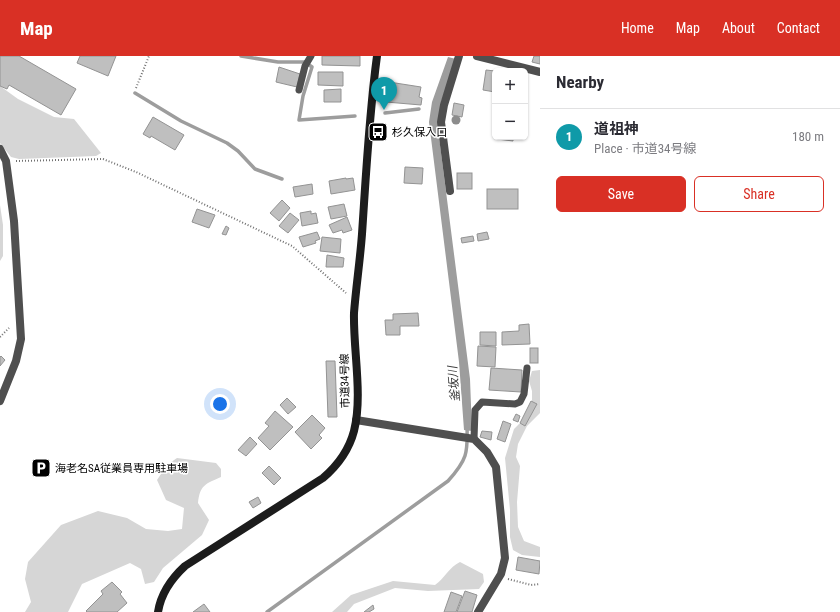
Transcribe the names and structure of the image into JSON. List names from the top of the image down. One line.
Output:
{"streets":{"street":["市道34号線"]},"water":["釜坂川"],"places":{"bus stop":["杉久保入口"],"parking":["海老名SA従業員専用駐車場"]},"page":{"header":"Map","nav":["Home","Map","About","Contact"],"heading":"Nearby","map_buttons":["+","−"],"pins":"1","list":[{"mark":"1","name":"道祖神","note":"Place · 市道34号線","value":"180 m"}],"buttons":["Save","Share"]}}
